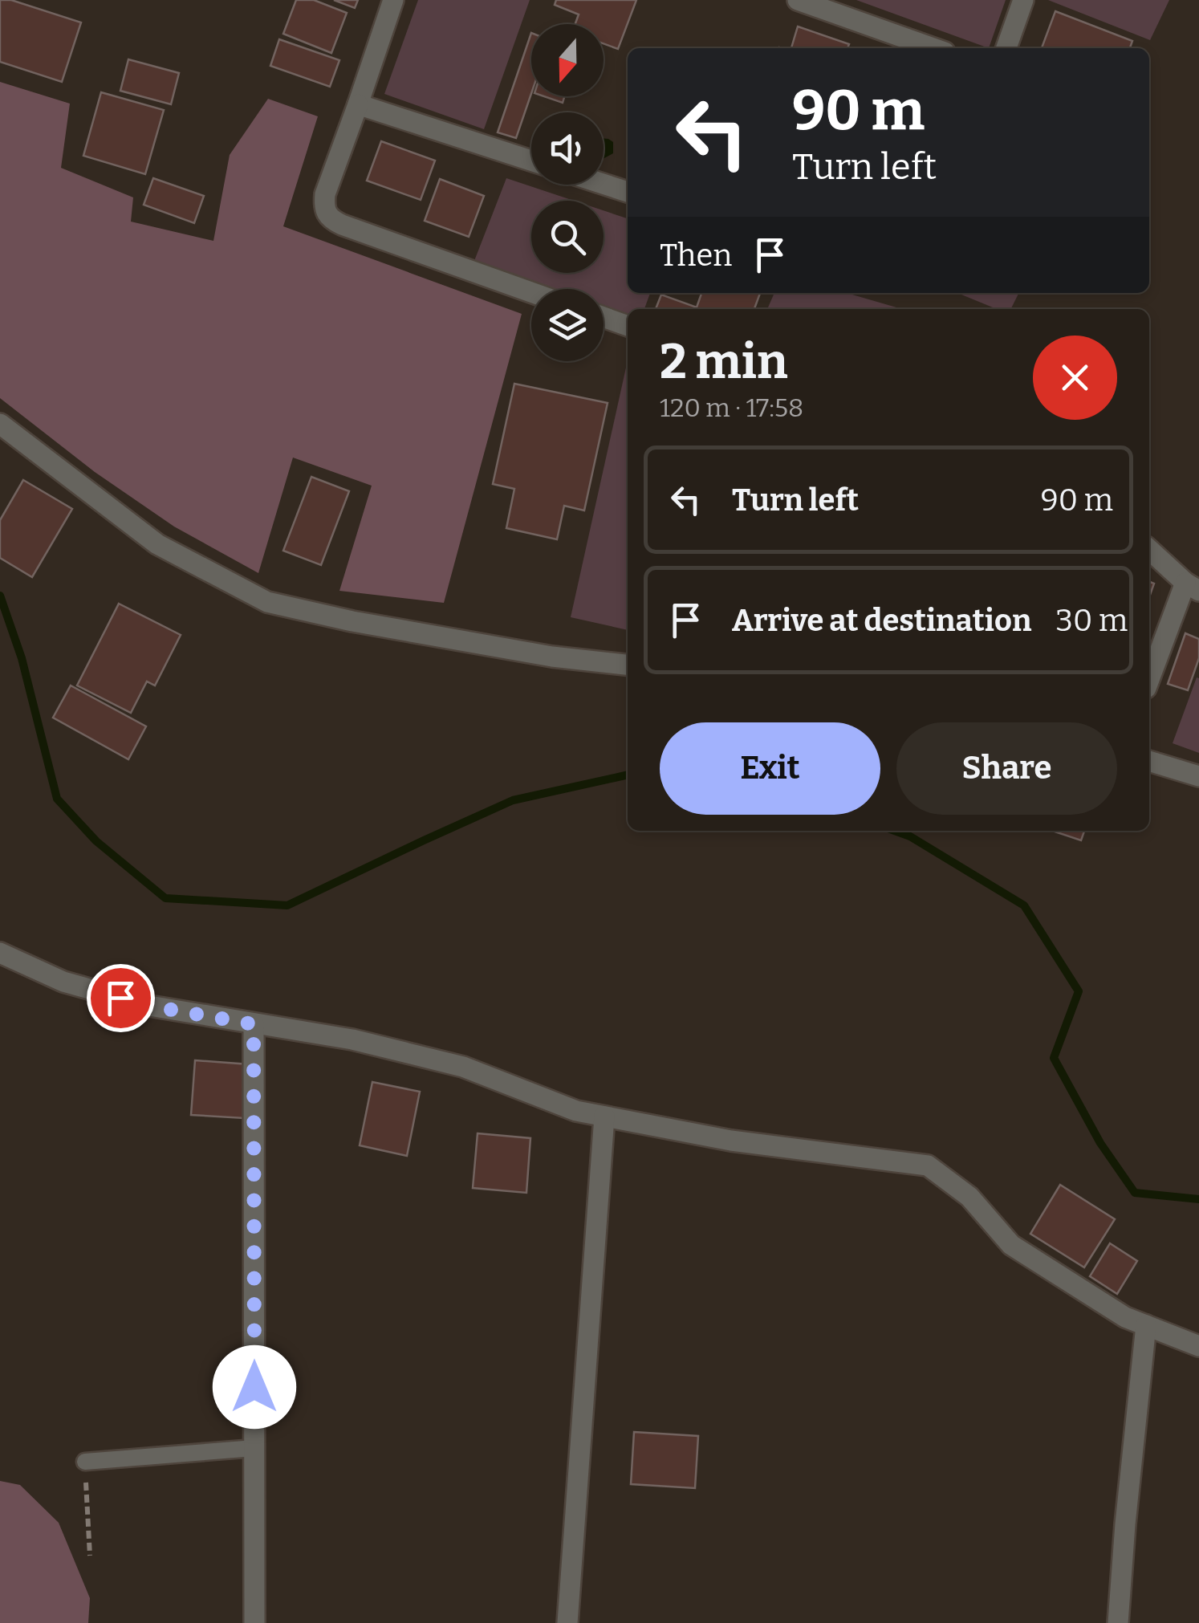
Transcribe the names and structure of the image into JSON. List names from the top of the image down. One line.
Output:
{"north":"bottom","page":{"turn":["90 m","Turn left"],"then":"Then","heading":["2 min","120 m · 17:58"],"list":[{"name":"Turn left","value":"90 m"},{"name":"Arrive at destination","value":"30 m"}],"buttons":["Exit","Share"]}}
